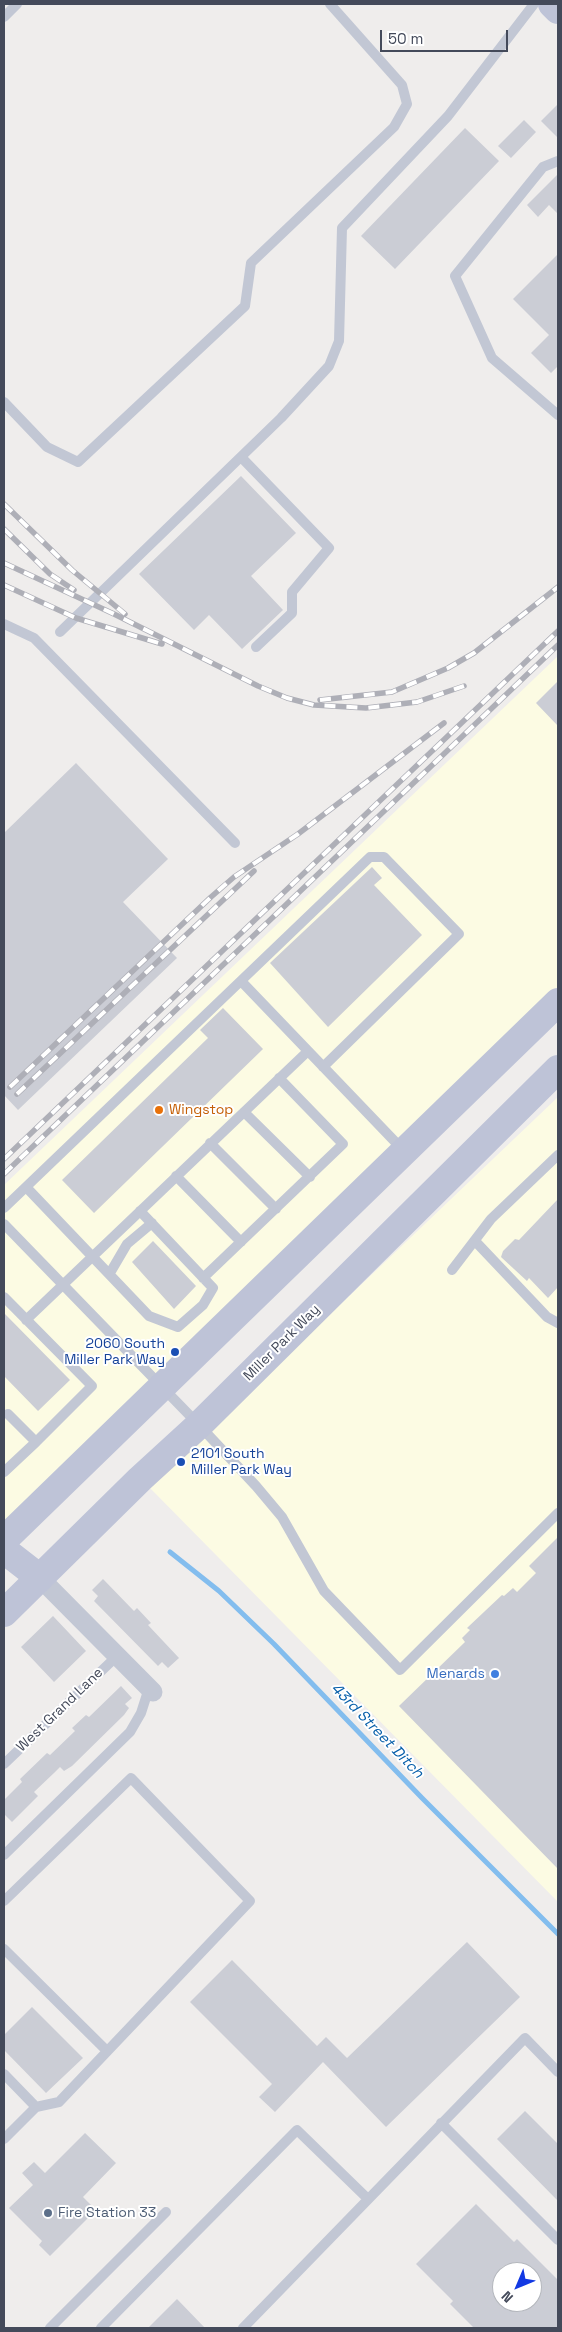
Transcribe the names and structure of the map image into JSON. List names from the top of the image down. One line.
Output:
{"streets":{"main road":["Miller Park Way"],"lane":["West Grand Lane"]},"water":["43rd Street Ditch"],"places":["Wingstop","2060 South Miller Park Way","2101 South Miller Park Way","Menards","Fire Station 33"],"scale_bar":"50 m","north":"bottom left"}
